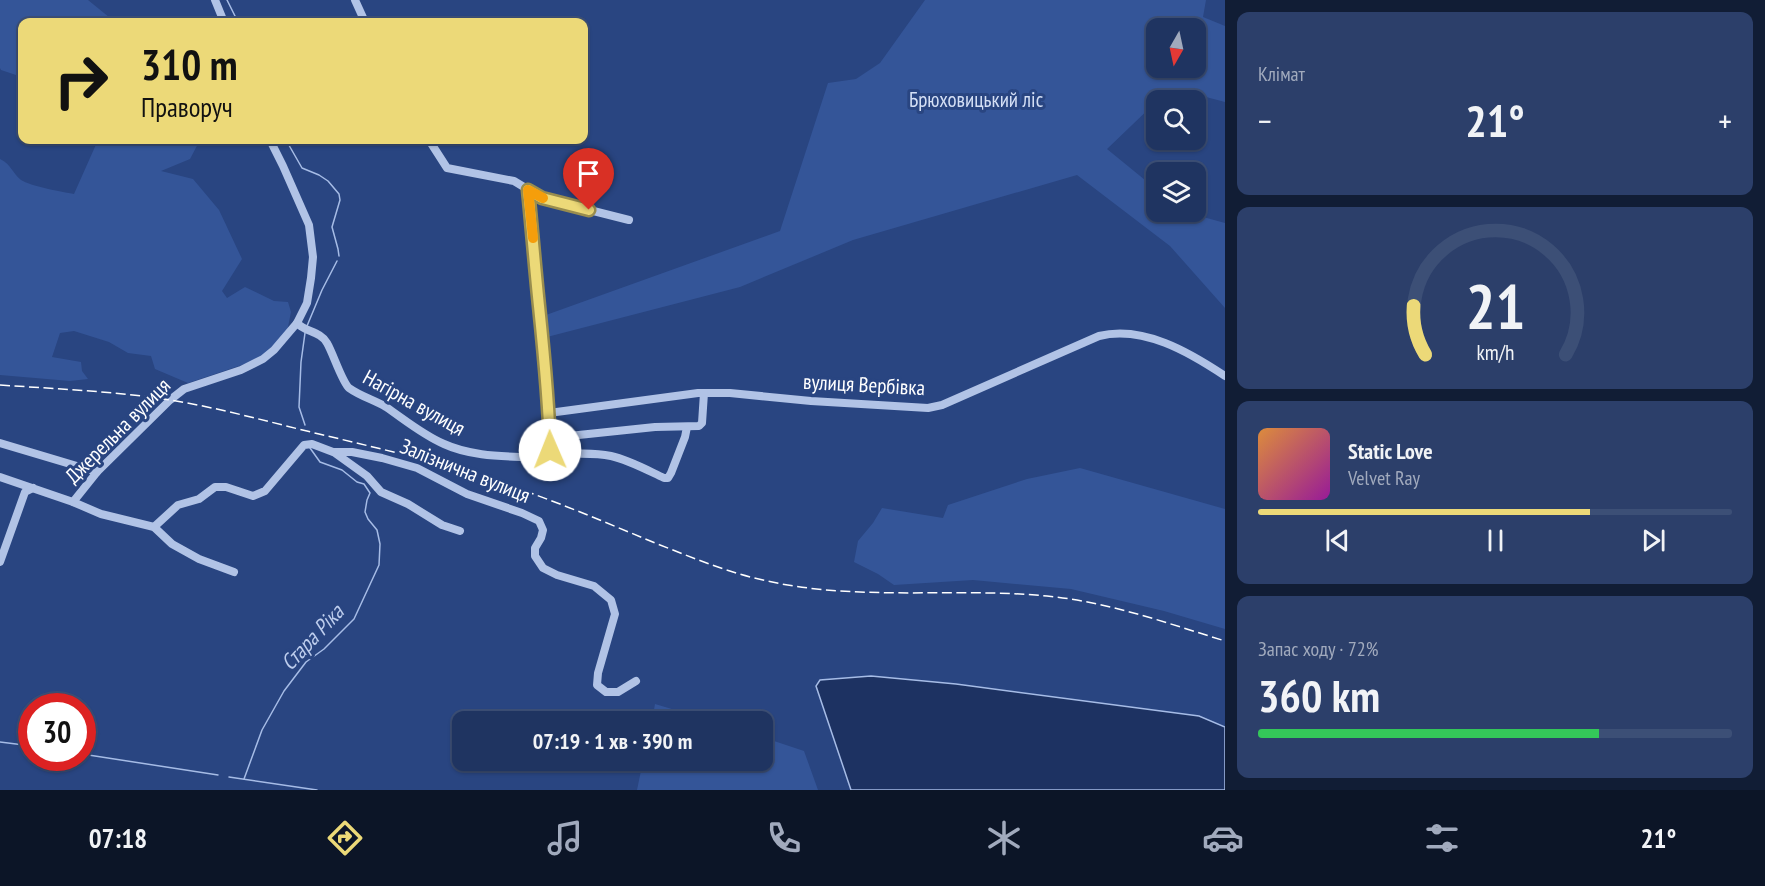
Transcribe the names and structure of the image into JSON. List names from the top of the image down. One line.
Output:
{"streets":{"street":["вулиця Вербівка","Нагірна вулиця","Джерельна вулиця","Залізнична вулиця"]},"crossings":[["Нагірна вулиця","Джерельна вулиця"]],"water":["Стара Ріка"],"parks":["Брюховицький ліс"],"north":"bottom","page":{"tile":["Клімат",["Запас ходу · 72%","360 km"]],"turn":["310 m","Праворуч"],"heat":["−","21°","+"],"song":["Static Love","Velvet Ray"],"limit":"30","trip":"07:19 · 1 хв · 390 m","tabs":["07:18","21°"],"gauge":["21","km/h"]}}
